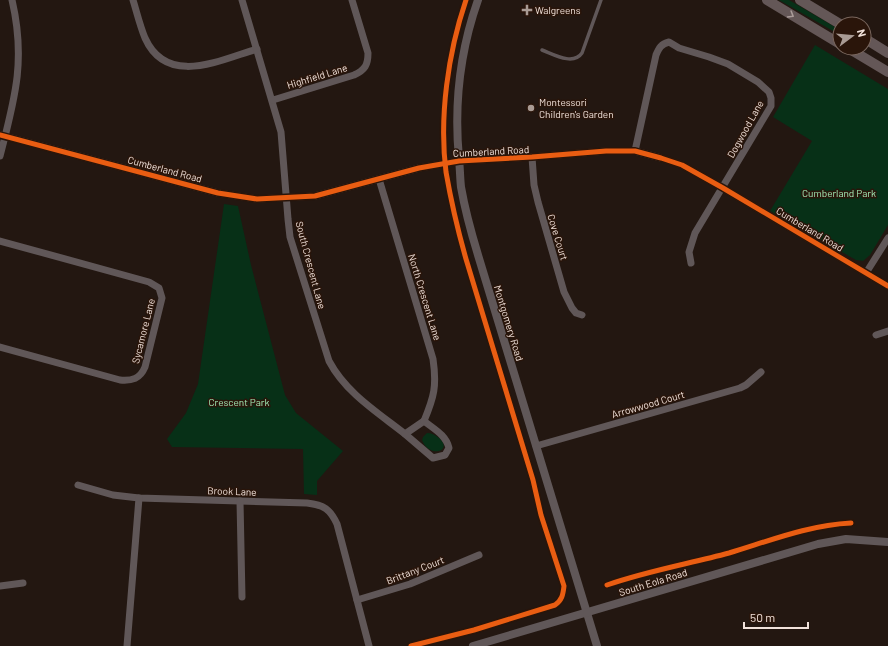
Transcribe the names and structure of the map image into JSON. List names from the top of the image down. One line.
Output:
{"streets":{"street":["Highfield Lane","Dogwood Lane","Cumberland Road","Cove Court","South Crescent Lane","North Crescent Lane","Montgomery Road","Sycamore Lane","Arrowwood Court","Brook Lane","Brittany Court","South Eola Road"]},"crossings":[["Highfield Lane","South Crescent Lane"],["Dogwood Lane","Cumberland Road"],["Cumberland Road","Cove Court"],["Cumberland Road","South Crescent Lane"],["Cumberland Road","North Crescent Lane"],["Cumberland Road","Montgomery Road"],["South Crescent Lane","North Crescent Lane"],["Montgomery Road","Arrowwood Court"],["Montgomery Road","South Eola Road"],["Brook Lane","Brittany Court"]],"parks":["Cumberland Park","Crescent Park"],"places":{"health":["Walgreens"],"other":["Montessori Children's Garden"]},"scale_bar":"50 m","north":"right"}
